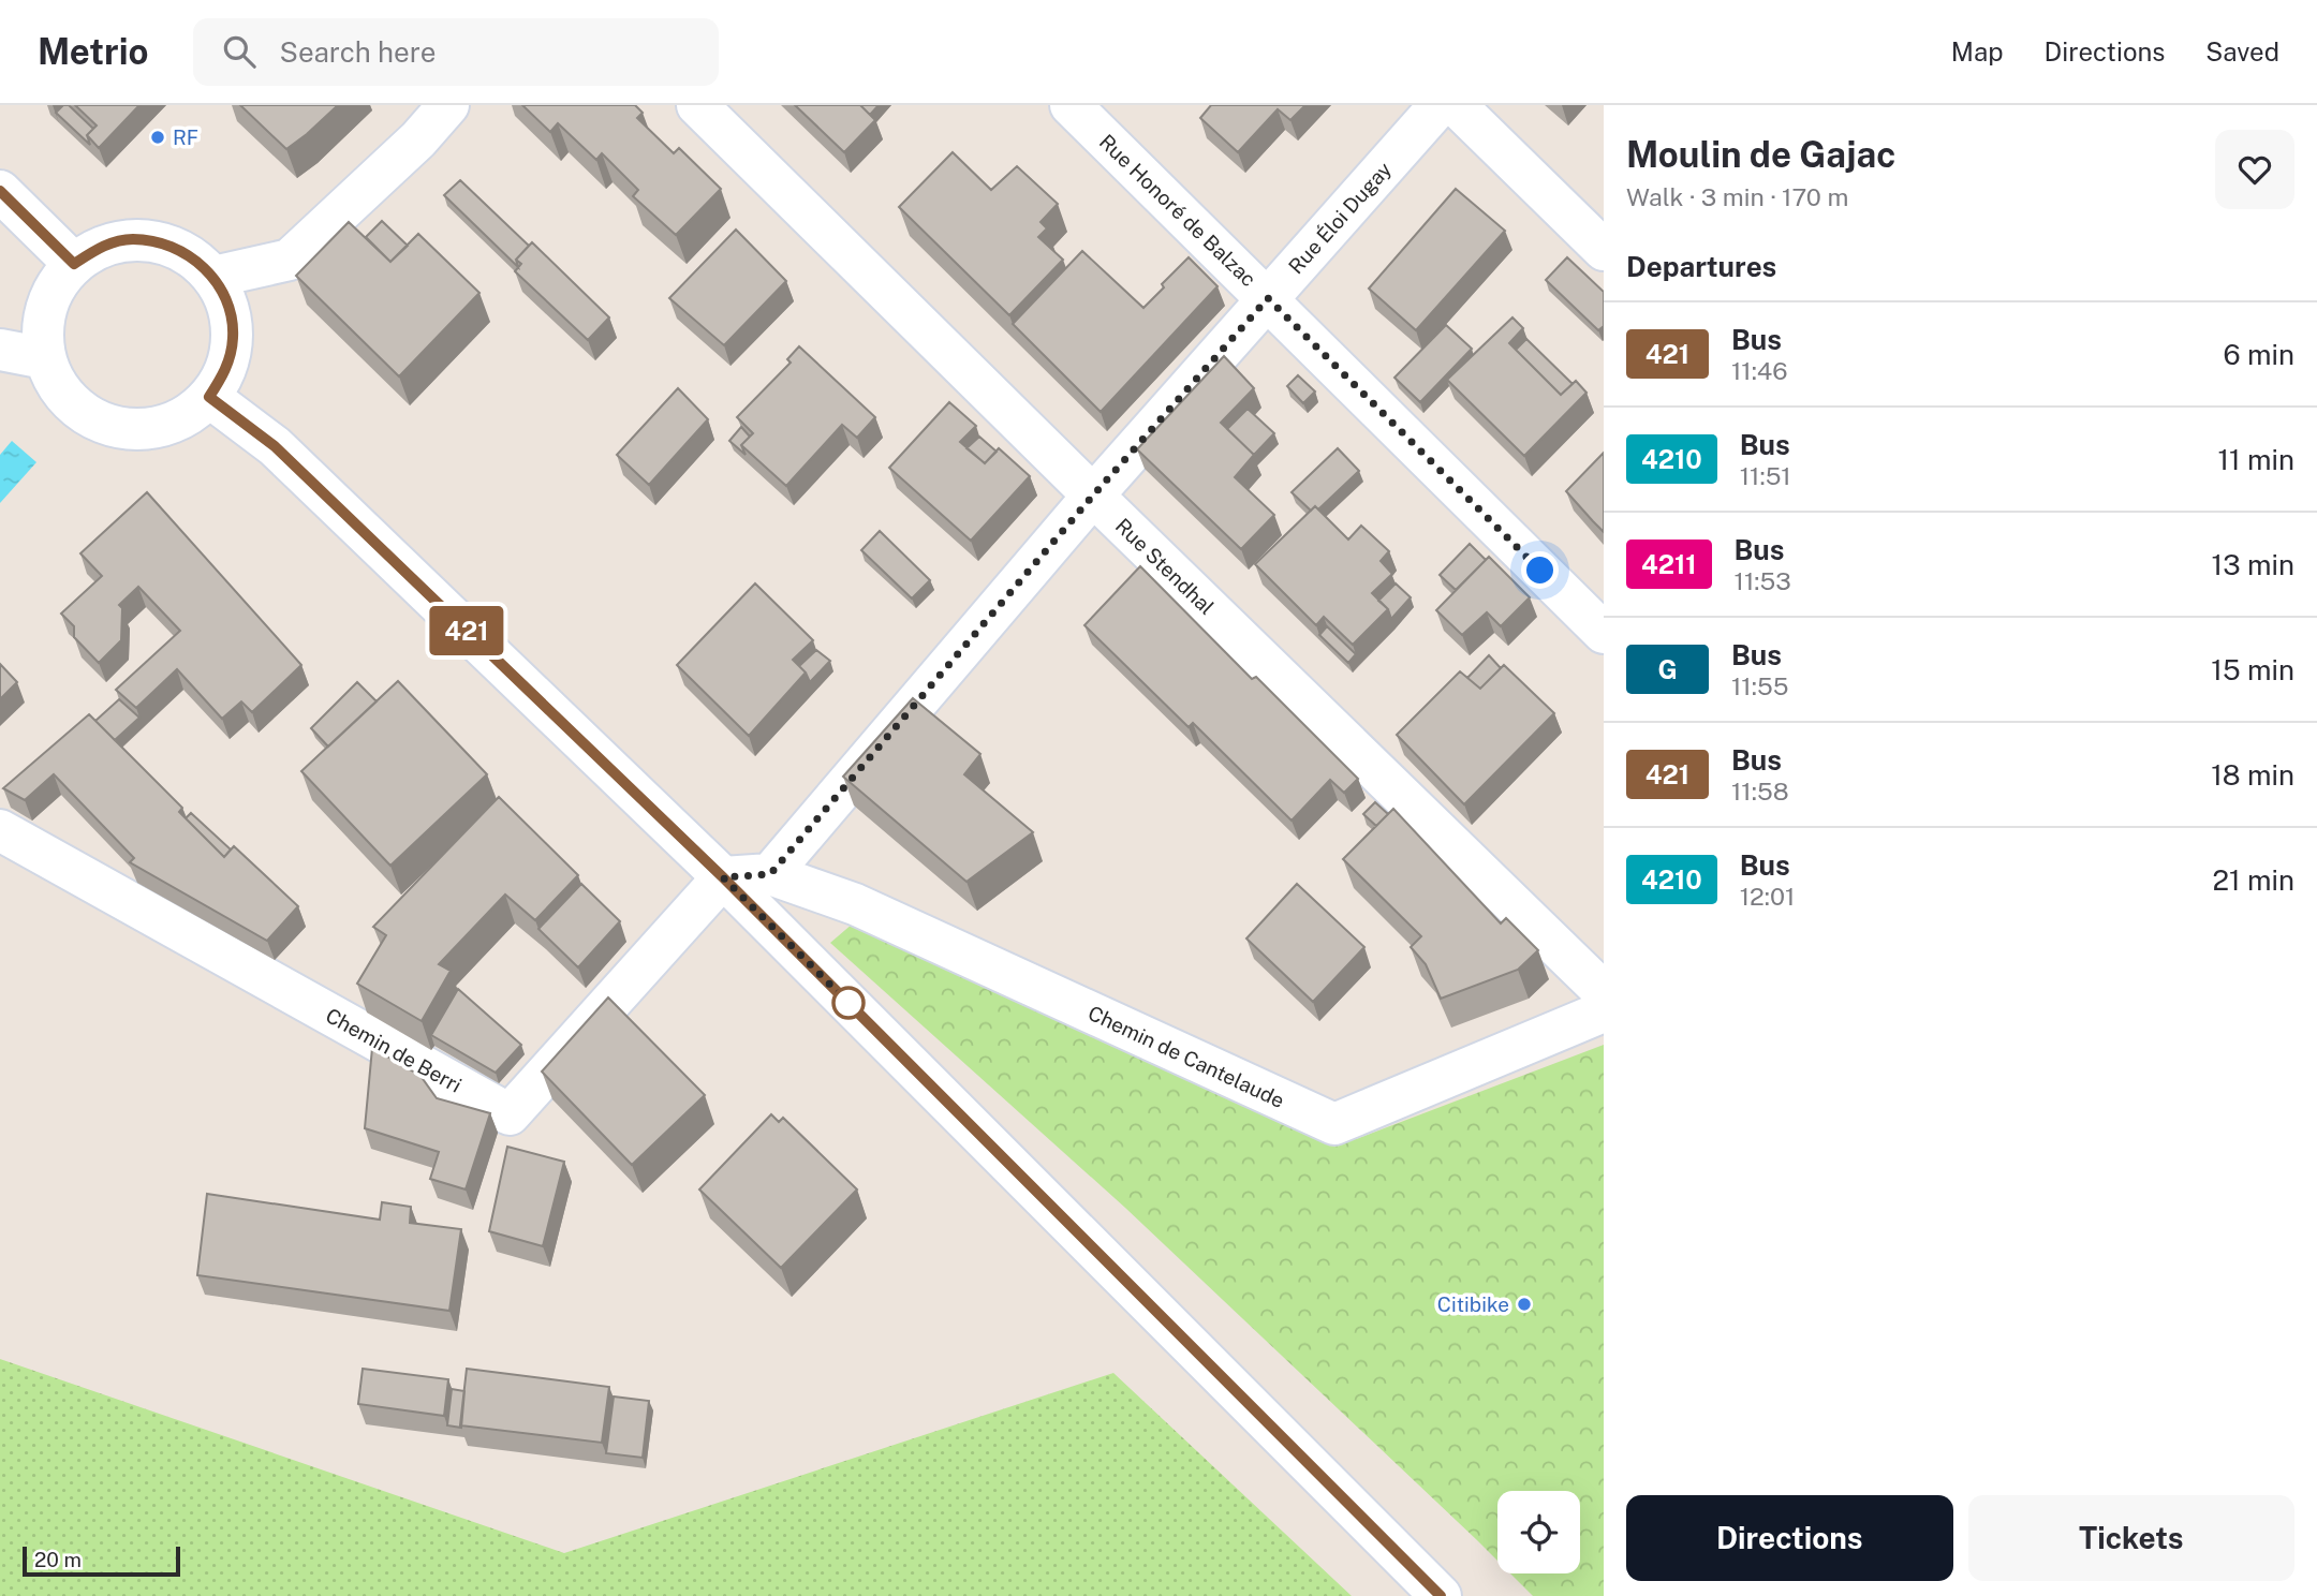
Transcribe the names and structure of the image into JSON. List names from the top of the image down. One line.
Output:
{"streets":{"street":["Rue Honoré de Balzac","Rue Éloi Dugay","Rue Stendhal","Chemin de Berri","Chemin de Cantelaude"]},"crossings":[["Rue Honoré de Balzac","Rue Éloi Dugay"],["Rue Éloi Dugay","Rue Stendhal"],["Rue Éloi Dugay","Chemin de Cantelaude"]],"places":["RF","Citibike"],"lines":["bus line 421"],"scale_bar":"20 m","page":{"header":"Metrio","search":"Search here","nav":["Map","Directions","Saved"],"on_map":"421","heading":[["Moulin de Gajac","Walk · 3 min · 170 m"],"Departures"],"list":[{"mark":"421","name":"Bus","note":"11:46","value":"6 min"},{"mark":"4210","name":"Bus","note":"11:51","value":"11 min"},{"mark":"4211","name":"Bus","note":"11:53","value":"13 min"},{"mark":"G","name":"Bus","note":"11:55","value":"15 min"},{"mark":"421","name":"Bus","note":"11:58","value":"18 min"},{"mark":"4210","name":"Bus","note":"12:01","value":"21 min"}],"buttons":["Directions","Tickets"],"scale":"20 m"}}
